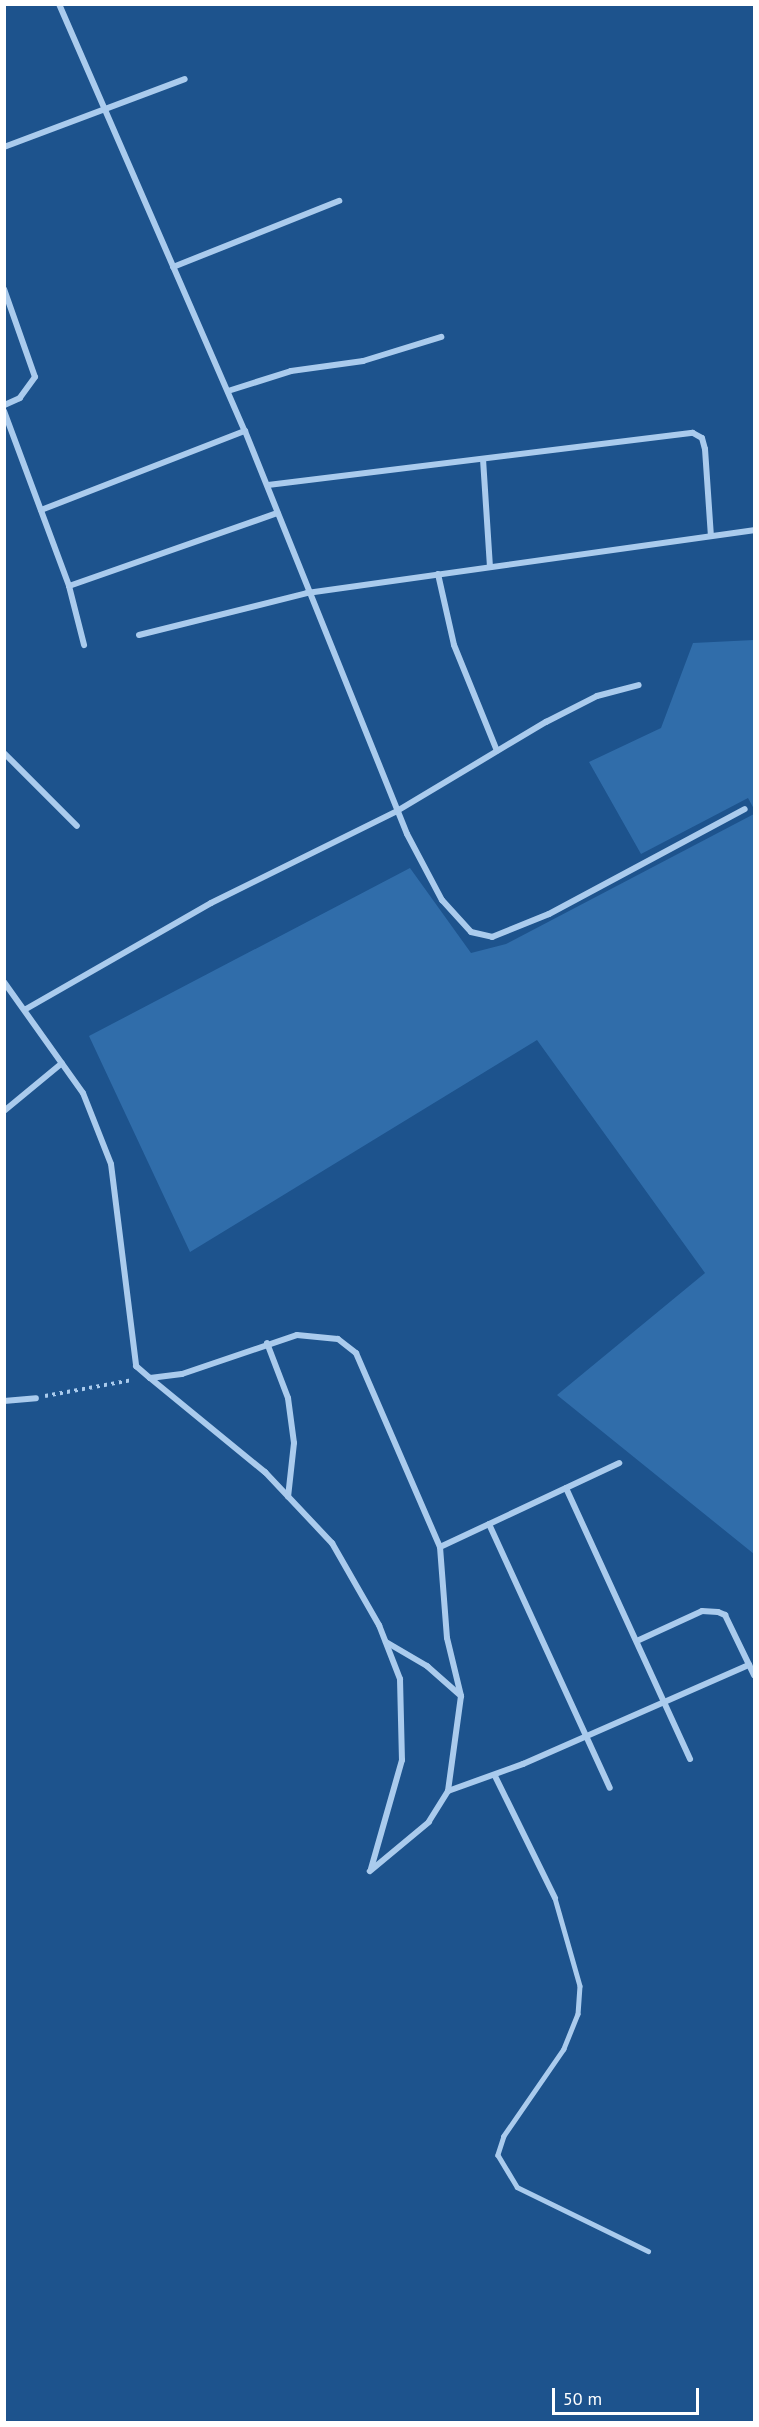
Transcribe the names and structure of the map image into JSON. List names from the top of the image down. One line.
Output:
{"scale_bar":"50 m"}
